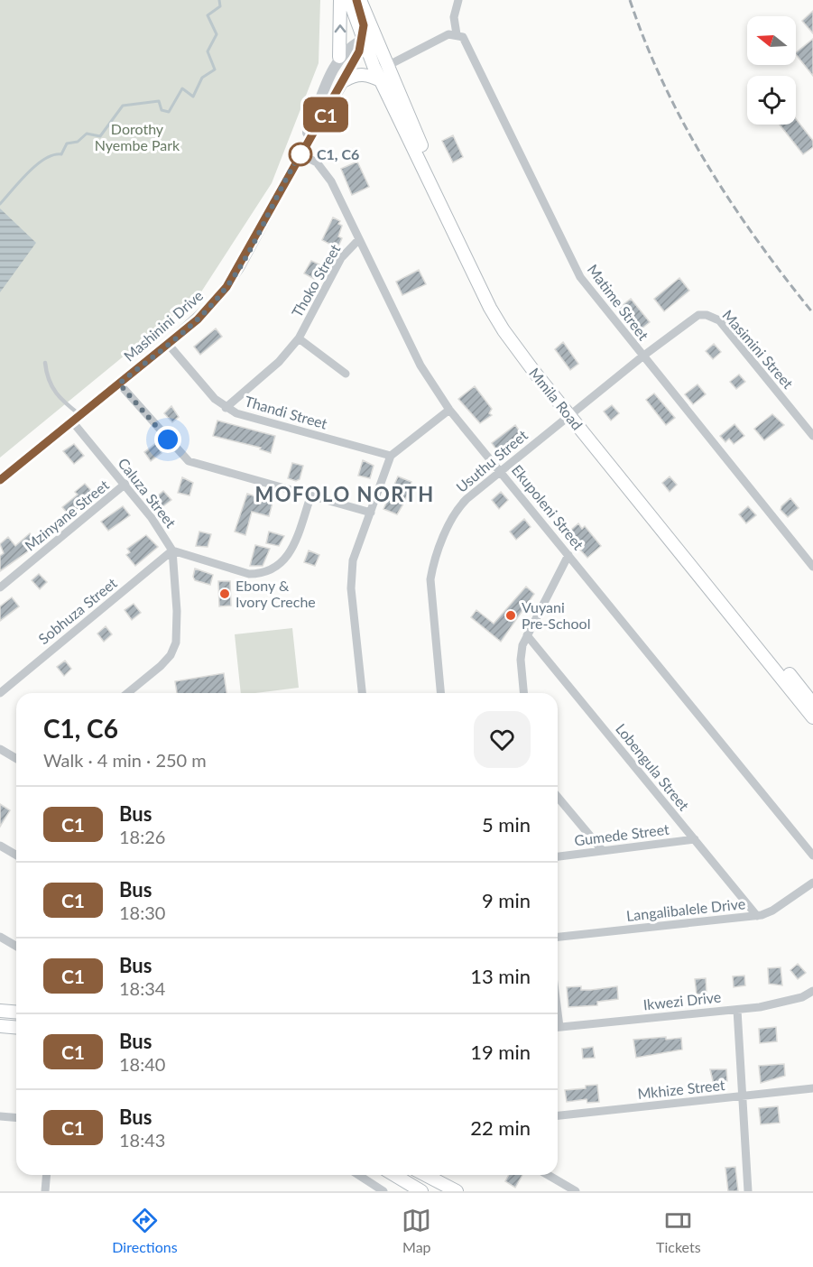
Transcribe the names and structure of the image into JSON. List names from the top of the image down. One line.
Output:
{"streets":{"main road":["Mmila Road"],"street":["Thoko Street","Matime Street","Mashinini Drive","Masimini Street","Thandi Street","Usuthu Street","Caluza Street","Ekupoleni Street","Mzinyane Street","Sobhuza Street","Lobengula Street","Gumede Street","Langalibalele Drive","Ikwezi Drive","Mkhize Street"]},"crossings":[["Thoko Street","Thandi Street"],["Thoko Street","Ekupoleni Street"],["Matime Street","Usuthu Street"],["Mashinini Drive","Mmila Road"],["Mashinini Drive","Thandi Street"],["Mashinini Drive","Caluza Street"],["Mashinini Drive","Ekupoleni Street"],["Masimini Street","Usuthu Street"],["Mmila Road","Usuthu Street"],["Usuthu Street","Ekupoleni Street"],["Caluza Street","Mzinyane Street"],["Caluza Street","Sobhuza Street"],["Lobengula Street","Gumede Street"],["Lobengula Street","Langalibalele Drive"]],"districts":["MOFOLO NORTH"],"parks":["Dorothy Nyembe Park"],"places":["C1, C6","Ebony & Ivory Creche","Vuyani Pre-School"],"lines":["bus line C1"],"north":"left","page":{"on_map":"C1","heading":["C1, C6","Walk · 4 min · 250 m"],"list":[{"mark":"C1","name":"Bus","note":"18:26","value":"5 min"},{"mark":"C1","name":"Bus","note":"18:30","value":"9 min"},{"mark":"C1","name":"Bus","note":"18:34","value":"13 min"},{"mark":"C1","name":"Bus","note":"18:40","value":"19 min"},{"mark":"C1","name":"Bus","note":"18:43","value":"22 min"}],"tabs":["Directions","Map","Tickets"]}}
